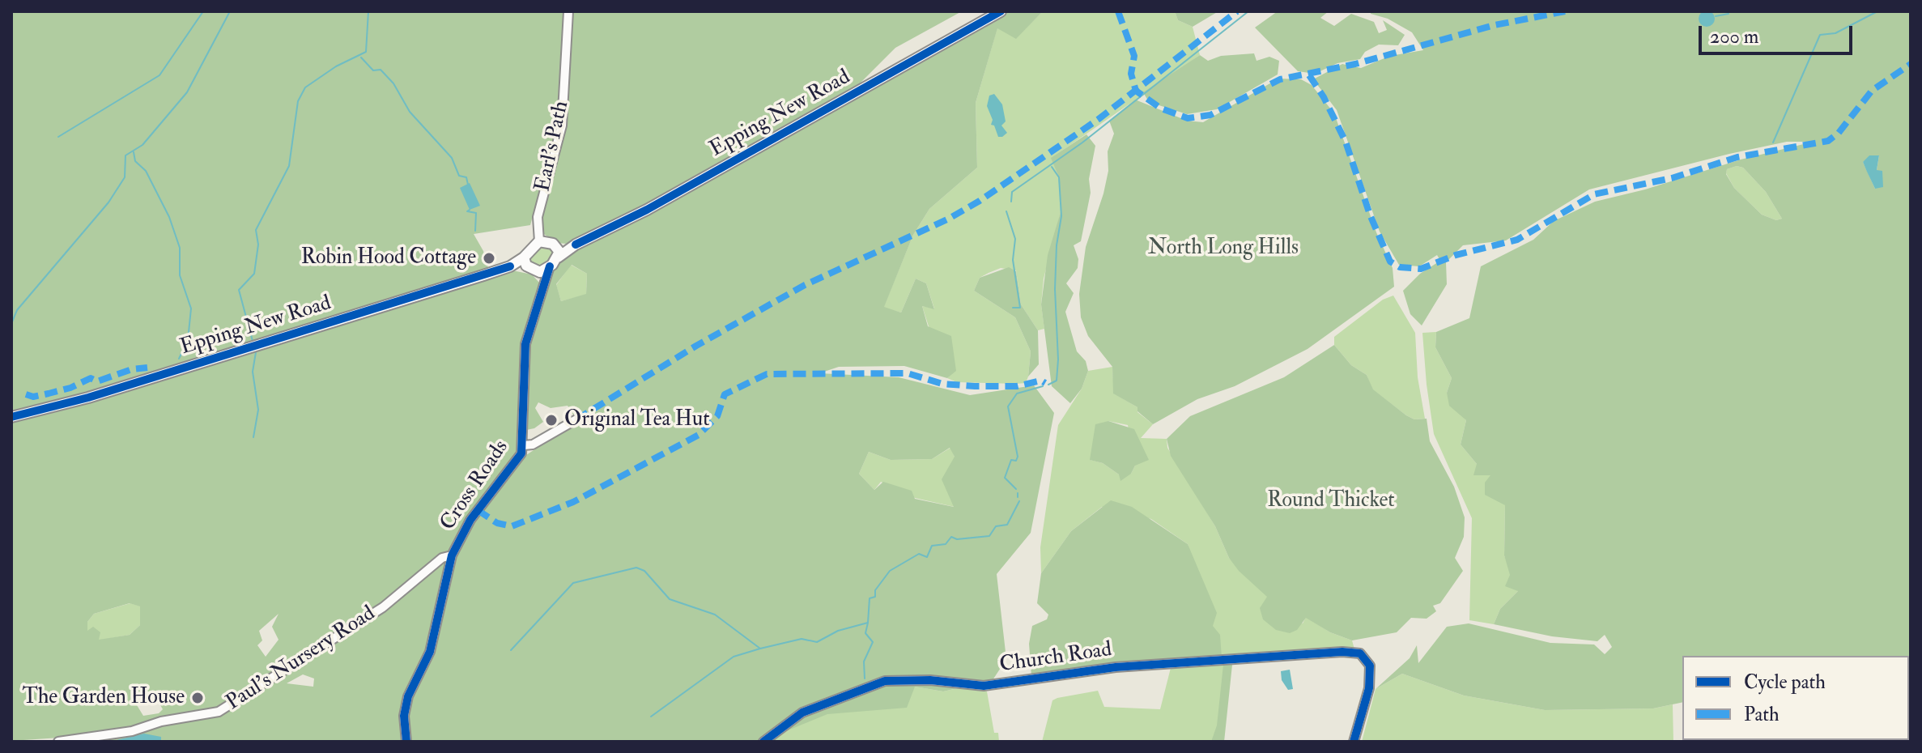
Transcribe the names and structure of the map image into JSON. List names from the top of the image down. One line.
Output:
{"streets":{"main road":["Epping New Road"],"street":["Earl's Path","Cross Roads","Church Road","Paul's Nursery Road"]},"crossings":[["Epping New Road","Earl's Path"],["Epping New Road","Cross Roads"],["Earl's Path","Cross Roads"],["Cross Roads","Paul's Nursery Road"]],"parks":["North Long Hills","Round Thicket"],"places":["Robin Hood Cottage","Original Tea Hut","The Garden House"],"legend":["Cycle path","Path"],"scale_bar":"200 m"}
